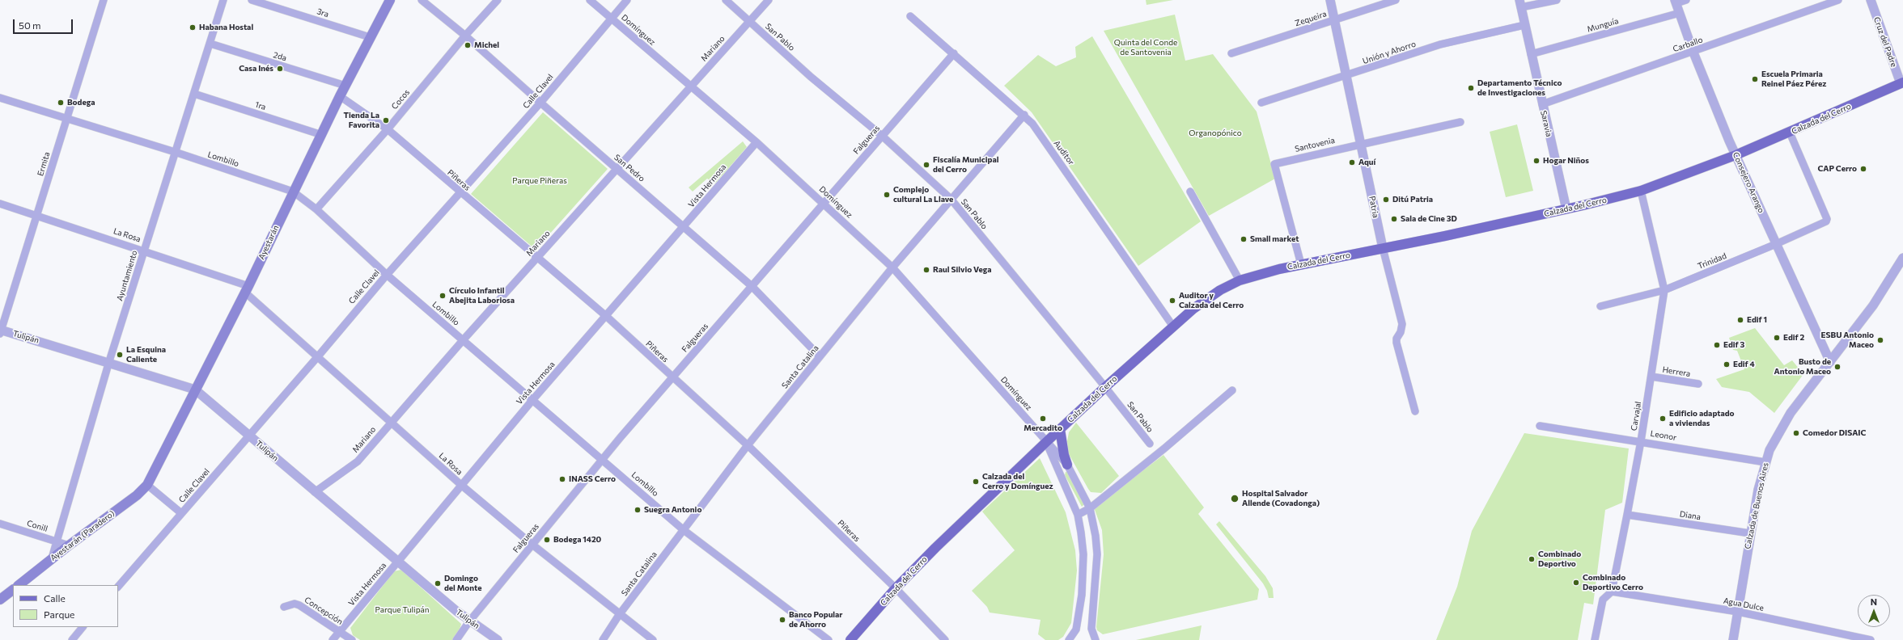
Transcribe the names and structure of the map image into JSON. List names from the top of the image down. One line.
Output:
{"streets":{"main road":["Calzada del Cerro","Ayestarán","Ayestarán (Paradero)"],"street":["3ra","Zequeira","Munguía","Domínguez","San Pablo","Cruz del Padre","Carballo","Mariano","Unión y Ahorro","2da","Calle Clavel","Cocos","1ra","Saravia","Falgueras","Santovenia","Auditor","Lombillo","Ermita","San Pedro","Piñeras","Consejero Arango","Vista Hermosa","Patria","La Rosa","Trinidad","Ayuntamiento","Tulipán","Santa Catalina","Herrera","Carvajal","Leonor","Calzada de Buenos Aires","Diana","Conill","Agua Dulce","Concepción"]},"crossings":[["3ra","Ayestarán"],["Zequeira","Patria"],["Munguía","Saravia"],["Munguía","Consejero Arango"],["Domínguez","Mariano"],["Domínguez","Calle Clavel"],["Domínguez","Calzada del Cerro"],["Domínguez","Falgueras"],["Domínguez","Vista Hermosa"],["Domínguez","Santa Catalina"],["San Pablo","Mariano"],["San Pablo","Calzada del Cerro"],["San Pablo","Falgueras"],["San Pablo","Santa Catalina"],["Cruz del Padre","Calzada del Cerro"],["Carballo","Saravia"],["Carballo","Consejero Arango"],["Mariano","Lombillo"],["Mariano","San Pedro"],["Mariano","Piñeras"],["Mariano","La Rosa"],["Mariano","Tulipán"],["Unión y Ahorro","Saravia"],["Unión y Ahorro","Patria"],["2da","Ayestarán"],["2da","Ayuntamiento"],["Calle Clavel","Lombillo"],["Calle Clavel","San Pedro"],["Calle Clavel","Piñeras"],["Calle Clavel","La Rosa"],["Calle Clavel","Tulipán"],["Cocos","Lombillo"],["Cocos","San Pedro"],["Cocos","Piñeras"],["1ra","Ayestarán"],["1ra","Ayuntamiento"],["Calzada del Cerro","Saravia"],["Calzada del Cerro","Santovenia"],["Calzada del Cerro","Auditor"],["Calzada del Cerro","Piñeras"],["Calzada del Cerro","Consejero Arango"],["Calzada del Cerro","Patria"],["Calzada del Cerro","Trinidad"],["Calzada del Cerro","Carvajal"],["Falgueras","Auditor"],["Falgueras","Lombillo"],["Falgueras","San Pedro"],["Falgueras","Piñeras"],["Falgueras","La Rosa"],["Falgueras","Tulipán"],["Santovenia","Patria"],["Auditor","Santa Catalina"],["Lombillo","Ermita"],["Lombillo","Vista Hermosa"],["Lombillo","Ayestarán"],["Lombillo","Ayuntamiento"],["Lombillo","Santa Catalina"],["Ermita","La Rosa"],["Ermita","Tulipán"],["San Pedro","Vista Hermosa"],["San Pedro","Santa Catalina"],["Piñeras","Vista Hermosa"],["Piñeras","Ayestarán"],["Piñeras","Santa Catalina"],["Consejero Arango","Trinidad"],["Consejero Arango","Calzada de Buenos Aires"],["Vista Hermosa","La Rosa"],["Vista Hermosa","Tulipán"],["Vista Hermosa","Concepción"],["La Rosa","Ayestarán"],["La Rosa","Ayuntamiento"],["La Rosa","Santa Catalina"],["Ayestarán","Tulipán"],["Ayestarán","Ayestarán (Paradero)"],["Trinidad","Carvajal"],["Ayuntamiento","Tulipán"],["Ayuntamiento","Conill"],["Ayuntamiento","Ayestarán (Paradero)"],["Herrera","Carvajal"],["Carvajal","Leonor"],["Carvajal","Diana"],["Carvajal","Agua Dulce"],["Leonor","Calzada de Buenos Aires"],["Calzada de Buenos Aires","Diana"],["Calzada de Buenos Aires","Agua Dulce"],["Conill","Ayestarán (Paradero)"]],"parks":["Quinta del Conde de Santovenia","Organopónico","Parque Piñeras","Parque Tulipán"],"places":["Habana Hostal","Michel","Casa Inés","Escuela Primaria Reinel Páez Pérez","Departamento Técnico de Investigaciones","Bodega","Tienda La Favorita","Hogar Niños","Aquí","Fiscalía Municipal del Cerro","CAP Cerro","Complejo cultural La Llave","Ditú Patria","Sala de Cine 3D","Small market","Raul Silvio Vega","Círculo Infantil Abejita Laboriosa","Auditor y Calzada del Cerro","Edif 1","Edif 2","ESBU Antonio Maceo","Edif 3","La Esquina Caliente","Edif 4","Busto de Antonio Maceo","Mercadito","Edificio adaptado a viviendas","Comedor DISAIC","INASS Cerro","Calzada del Cerro y Domínguez","Hospital Salvador Allende (Covadonga)","Suegra Antonio","Bodega 1420","Combinado Deportivo","Combinado Deportivo Cerro","Domingo del Monte","Banco Popular de Ahorro"],"legend":["Calle","Parque"],"scale_bar":"50 m","north":"top"}
